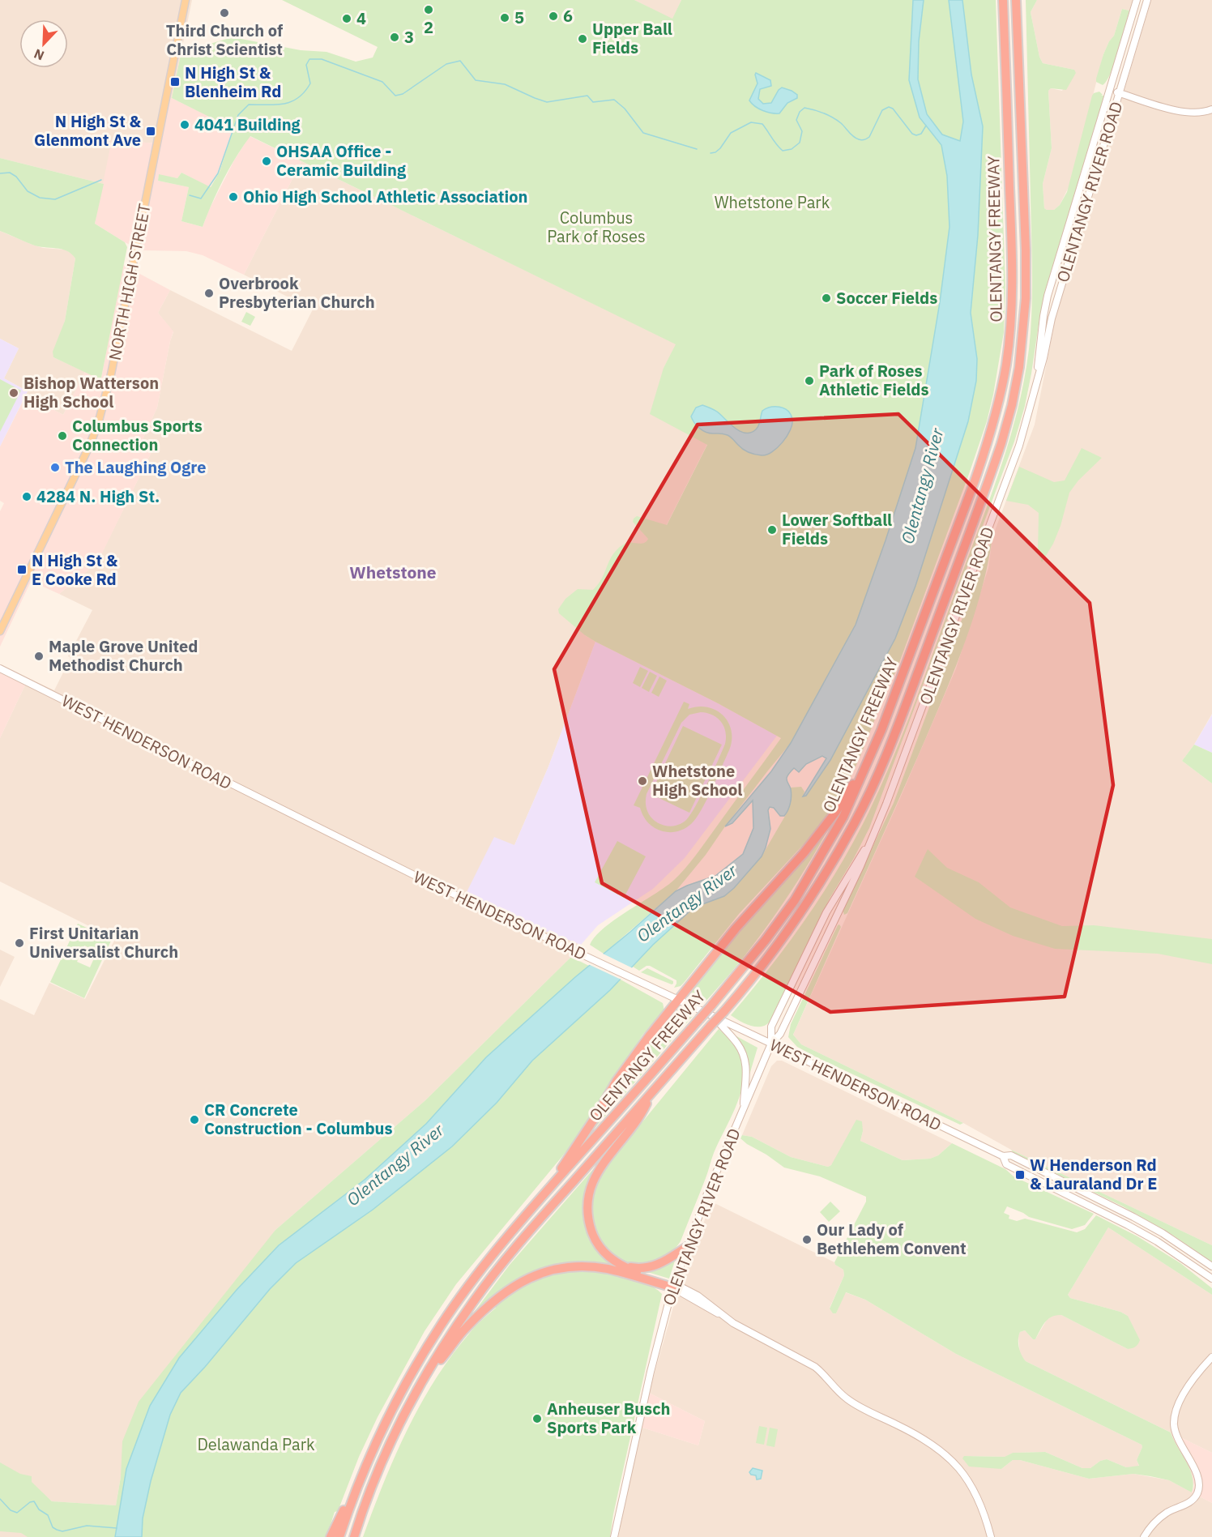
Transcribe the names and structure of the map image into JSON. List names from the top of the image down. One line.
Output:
{"streets":{"highway":["OLENTANGY FREEWAY"],"main road":["OLENTANGY RIVER ROAD","NORTH HIGH STREET","WEST HENDERSON ROAD"]},"crossings":[["OLENTANGY RIVER ROAD","WEST HENDERSON ROAD"]],"districts":["Whetstone"],"water":["Olentangy River"],"parks":["Whetstone Park","Columbus Park of Roses","Delawanda Park"],"places":{"other":["2","Third Church of Christ Scientist","6","5","4","3","Upper Ball Fields","4041 Building","OHSAA Office - Ceramic Building","Ohio High School Athletic Association","Overbrook Presbyterian Church","Soccer Fields","Park of Roses Athletic Fields","Bishop Watterson High School","Columbus Sports Connection","The Laughing Ogre","4284 N. High St.","Lower Softball Fields","Maple Grove United Methodist Church","Whetstone High School","First Unitarian Universalist Church","CR Concrete Construction - Columbus","Our Lady of Bethlehem Convent","Anheuser Busch Sports Park"],"transit":["N High St & Blenheim Rd","N High St & Glenmont Ave","N High St & E Cooke Rd","W Henderson Rd & Lauraland Dr E"]},"north":"bottom left"}
